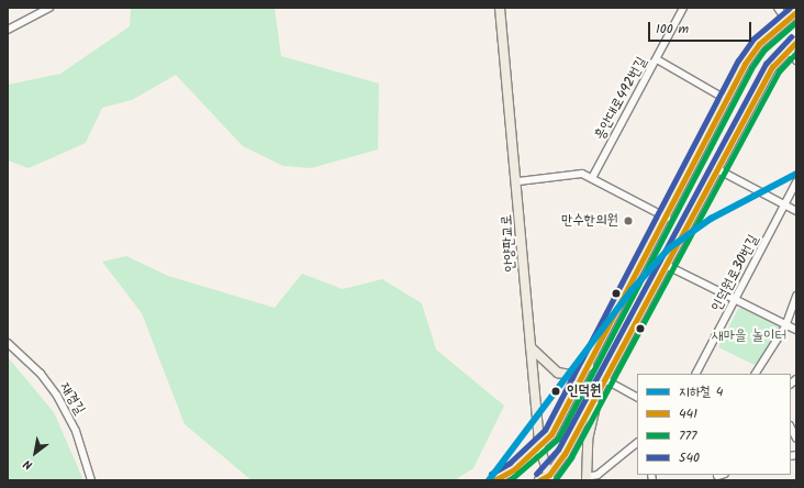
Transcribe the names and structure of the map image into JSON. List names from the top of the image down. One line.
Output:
{"streets":{"main road":["안양판교로"],"street":["흥안대로492번길","인덕원로30번길","재경길"]},"parks":["새마을 놀이터"],"places":["만수한의원","인덕원"],"lines":["transit line 540","transit line 441","transit line 777","metro line 4"],"legend":["지하철 4","441","777","540"],"scale_bar":"100 m","north":"bottom left"}
